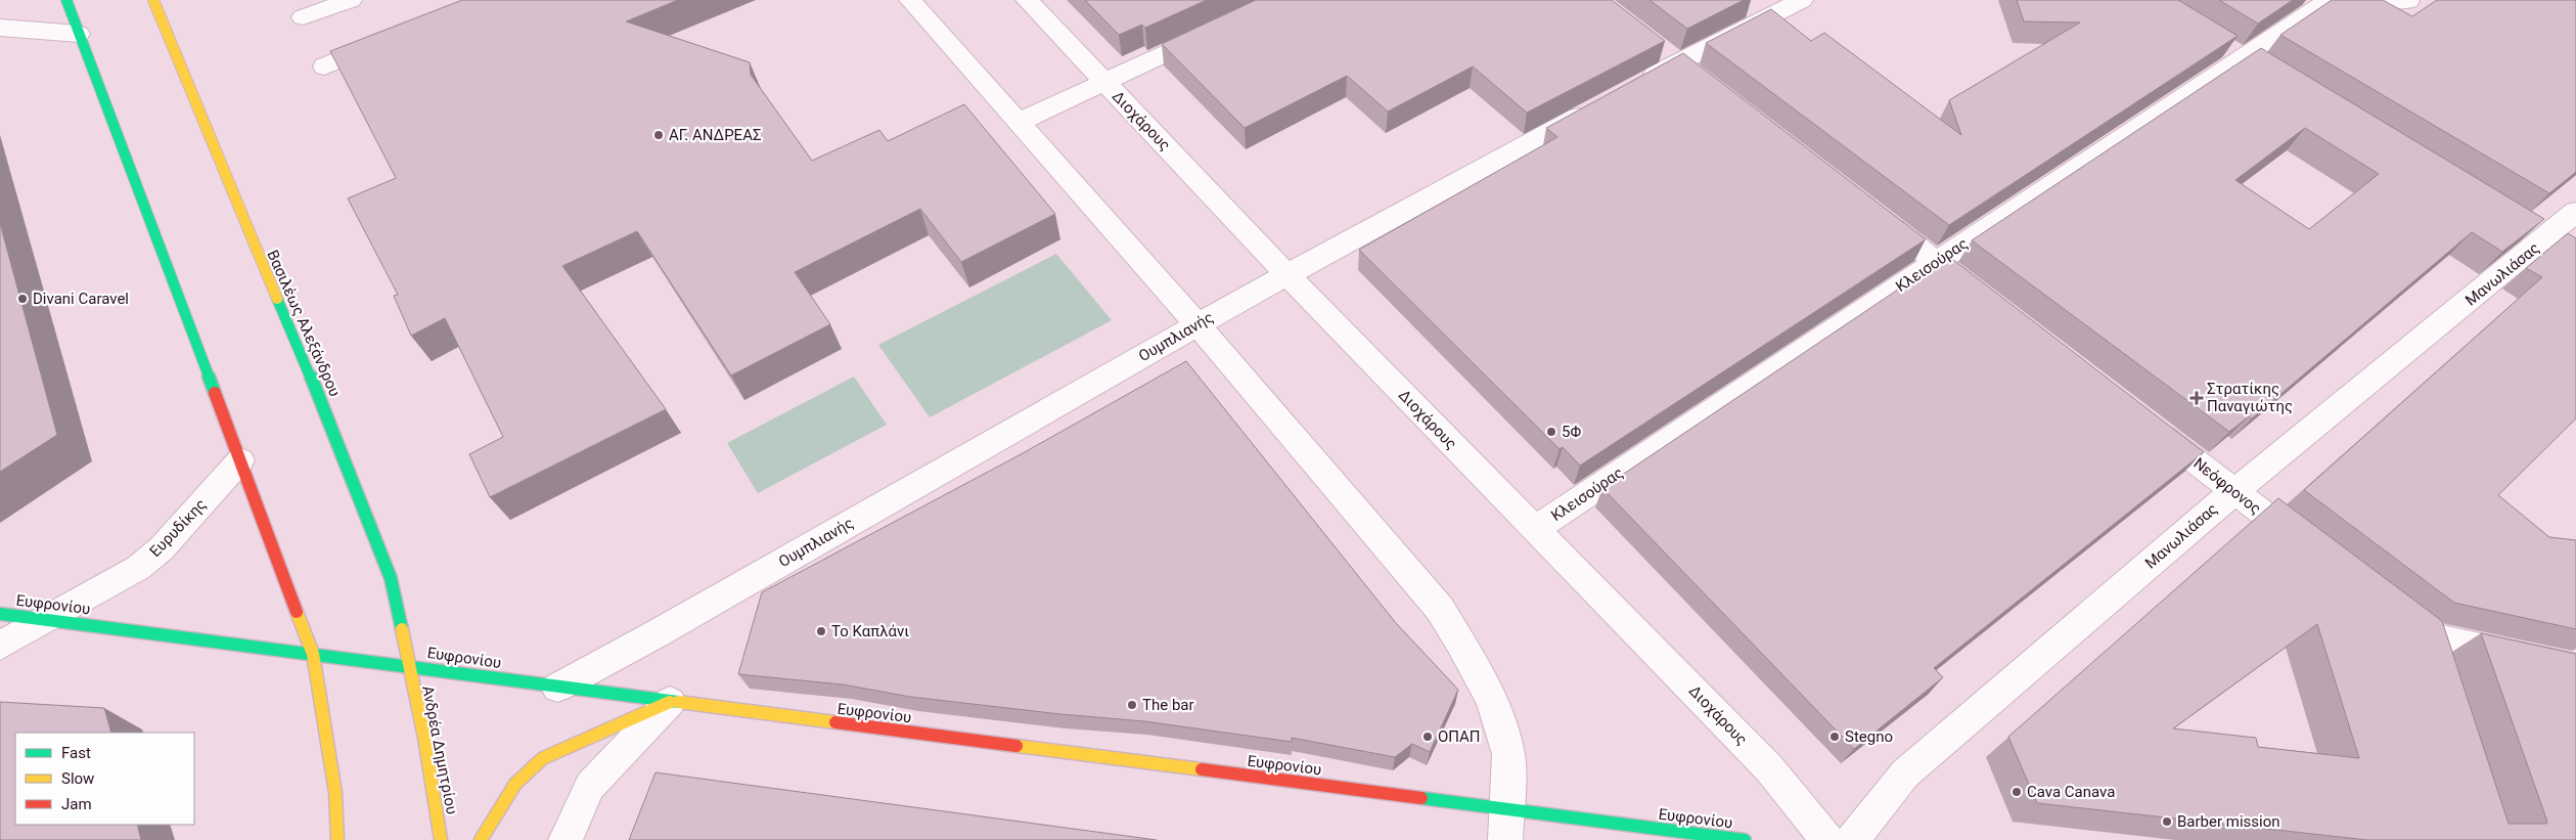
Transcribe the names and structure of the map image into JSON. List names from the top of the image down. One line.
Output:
{"streets":{"main road":["Βασιλέως Αλεξάνδρου","Ευφρονίου","Ανδρέα Δημητρίου"],"street":["Διοχάρους","Κλεισούρας","Μανωλιάσας","Ουμπλιανής","Νεόφρονος","Ευρυδίκης"]},"crossings":[["Διοχάρους","Κλεισούρας"],["Διοχάρους","Ουμπλιανής"],["Μανωλιάσας","Νεόφρονος"],["Βασιλέως Αλεξάνδρου","Ευφρονίου"],["Βασιλέως Αλεξάνδρου","Ανδρέα Δημητρίου"],["Ουμπλιανής","Ευφρονίου"],["Ευρυδίκης","Ευφρονίου"],["Ευφρονίου","Ανδρέα Δημητρίου"]],"places":{"other":["ΑΓ. ΑΝΔΡΕΑΣ","Divani Caravel","5Φ","Το Καπλάνι","The bar","ΟΠΑΠ","Stegno","Cava Canava","Barber mission"],"health":["Στρατίκης Παναγιώτης"]},"legend":["Fast","Slow","Jam"]}
